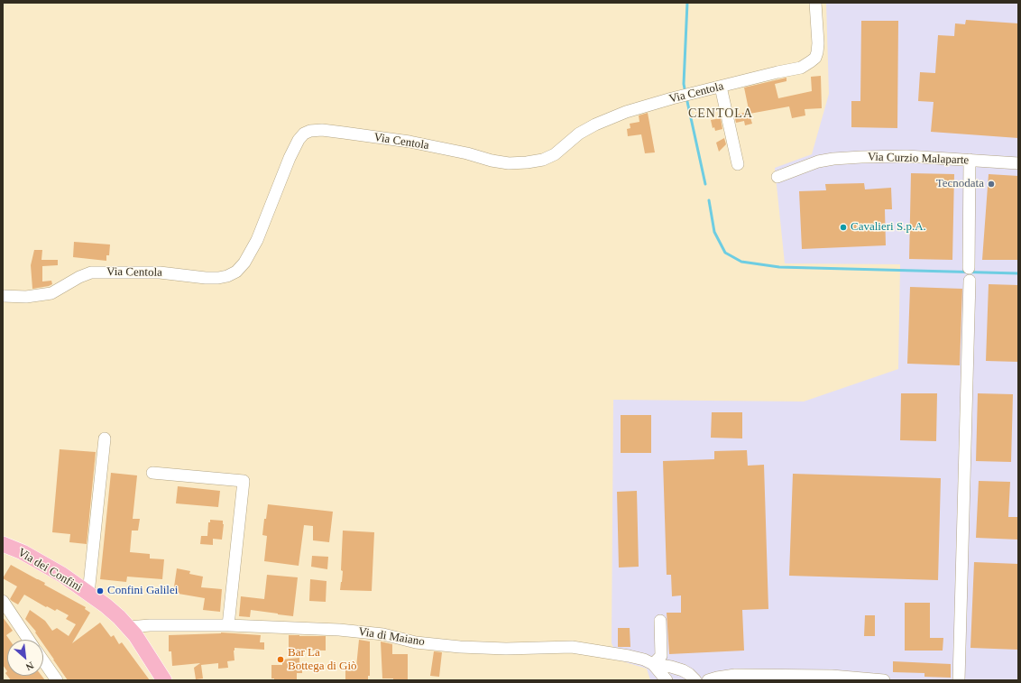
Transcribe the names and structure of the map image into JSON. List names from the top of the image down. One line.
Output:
{"streets":{"main road":["Via dei Confini"],"street":["Via Centola","Via Curzio Malaparte","Via di Maiano"]},"crossings":[["Via dei Confini","Via di Maiano"]],"districts":["CENTOLA"],"places":["Tecnodata","Cavalieri S.p.A.","Confini Galilei","Bar La Bottega di Giò"],"north":"bottom right"}
